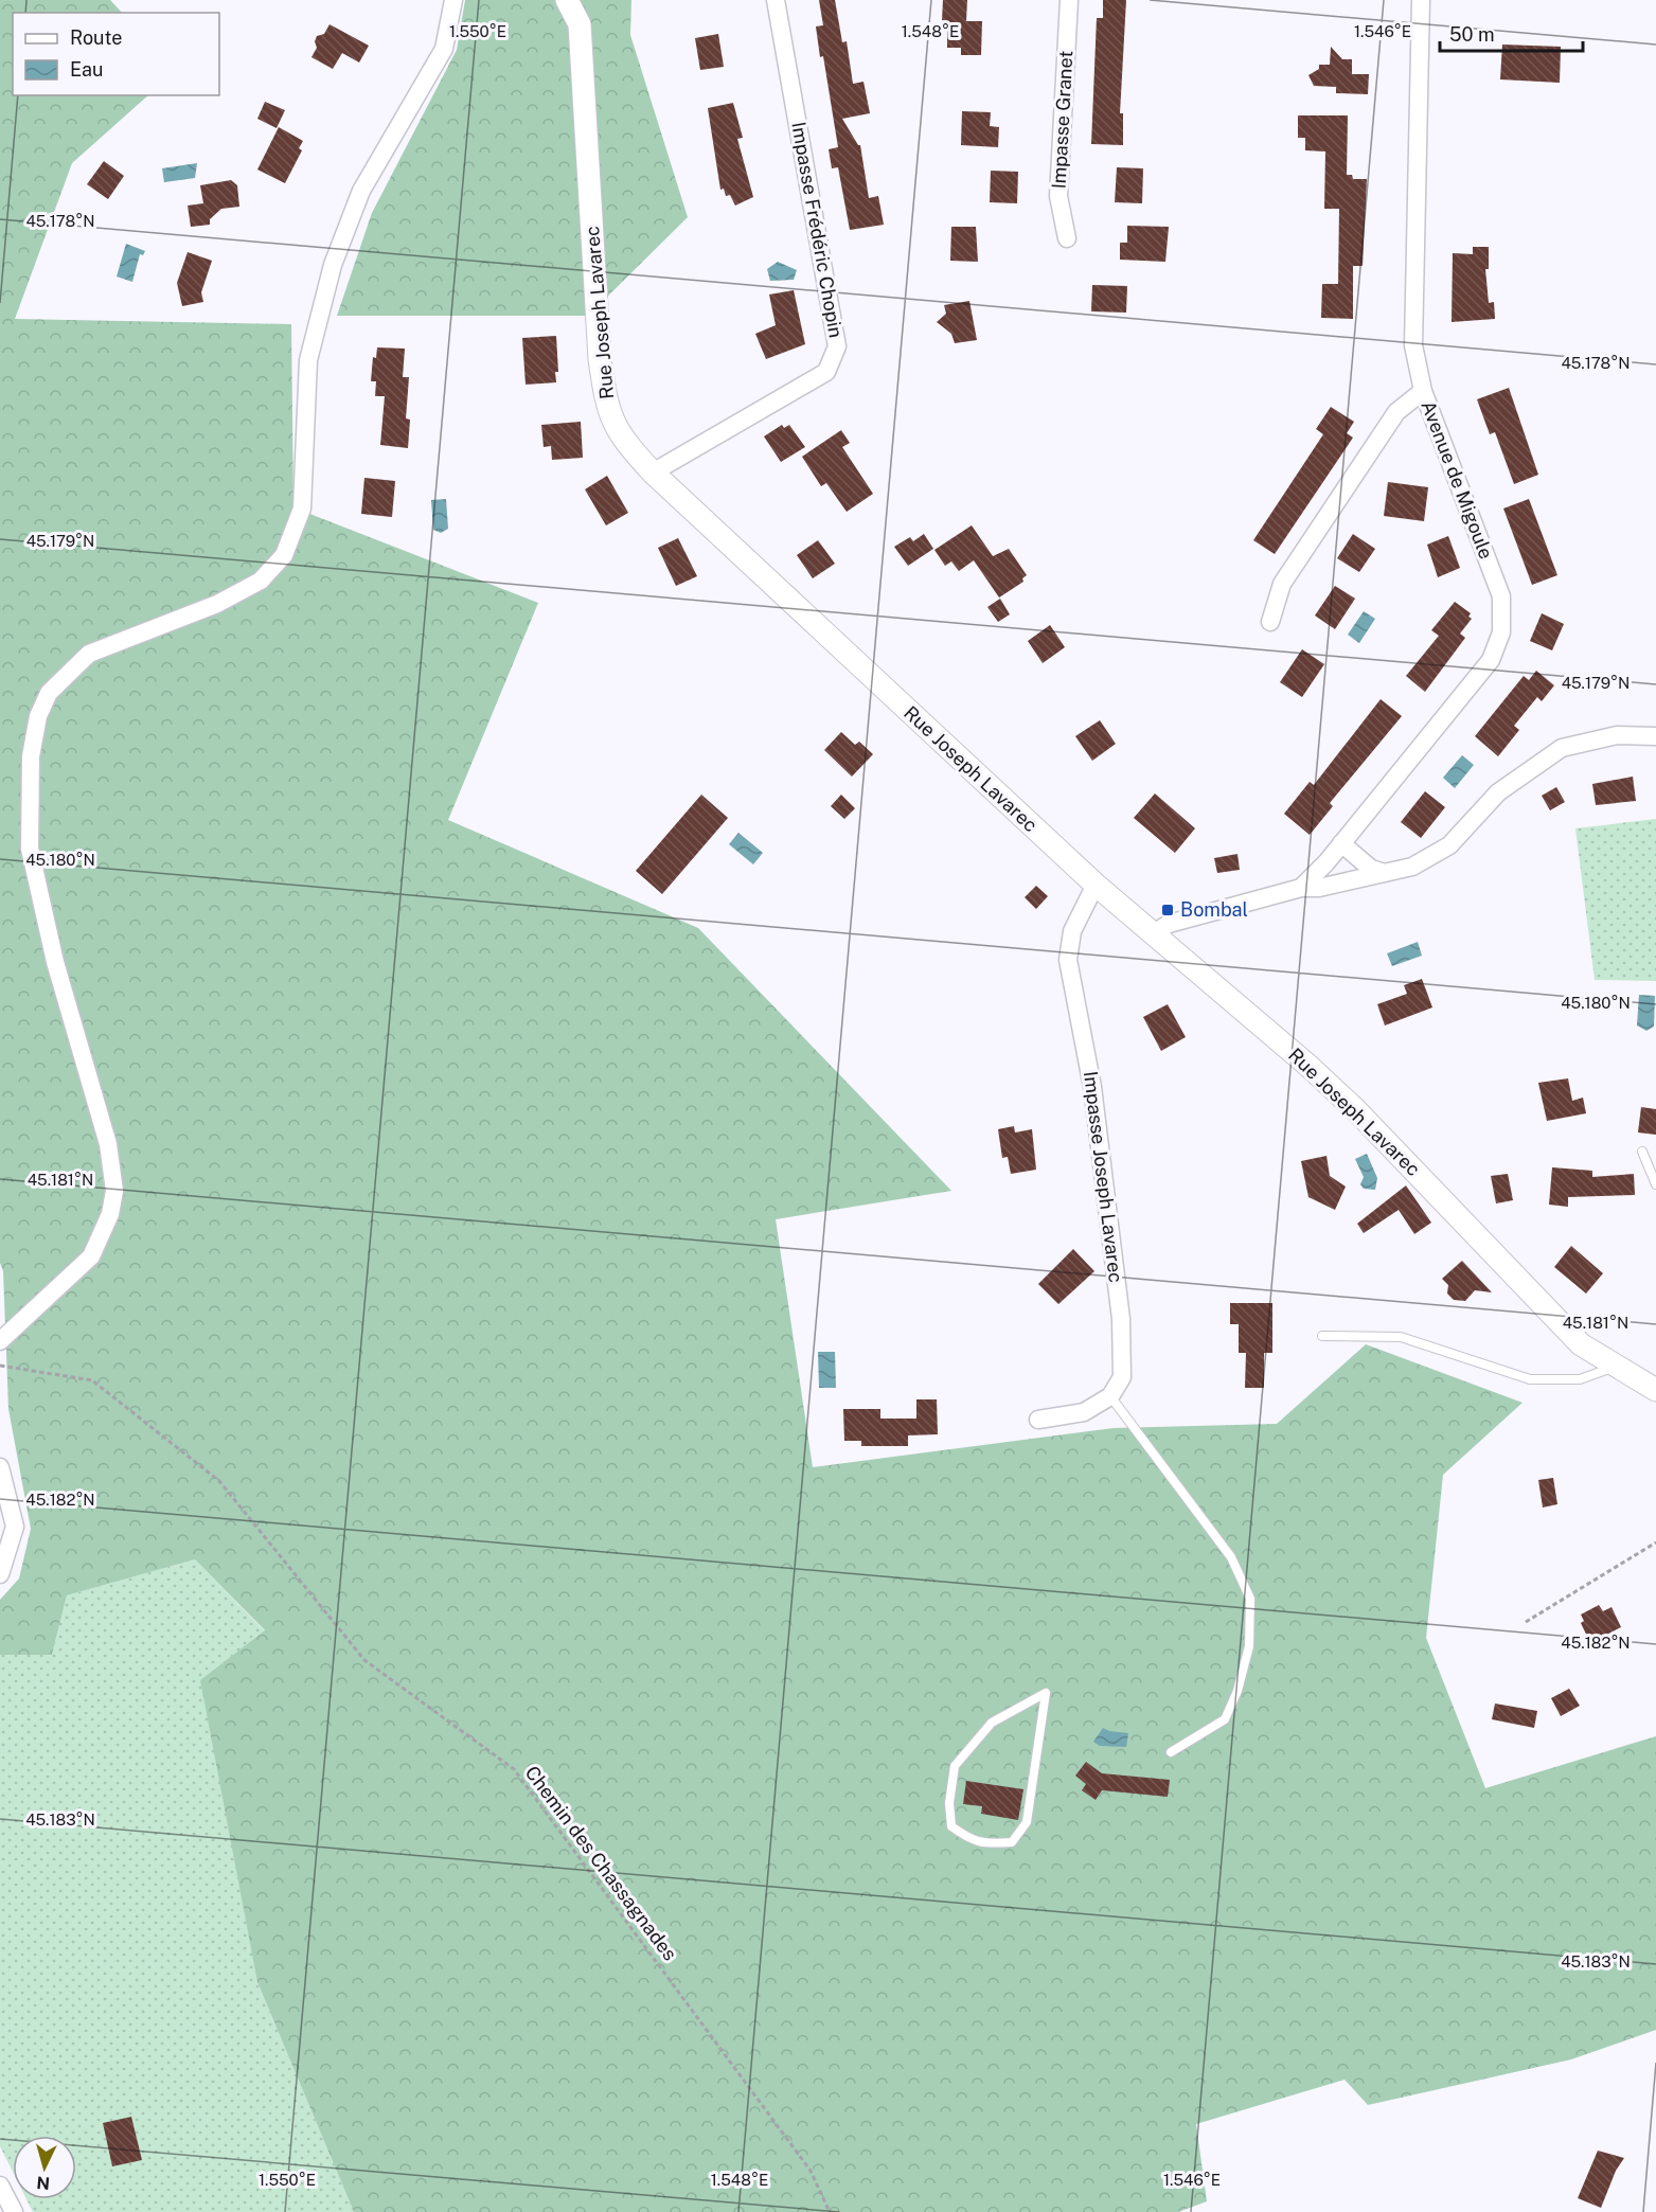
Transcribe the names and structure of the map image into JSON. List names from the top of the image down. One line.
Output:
{"streets":{"street":["Impasse Granet","Impasse Frédéric Chopin","Rue Joseph Lavarec","Avenue de Migoule","Impasse Joseph Lavarec"],"path":["Chemin des Chassagnades"]},"crossings":[["Impasse Frédéric Chopin","Rue Joseph Lavarec"],["Rue Joseph Lavarec","Impasse Joseph Lavarec"]],"places":{"transit":["Bombal"]},"legend":["Route","Eau"],"scale_bar":"50 m","north":"bottom","coordinates":["1.550°E","1.548°E","1.546°E","45.178°N","45.179°N","45.180°N","45.181°N","45.182°N","45.183°N"]}
